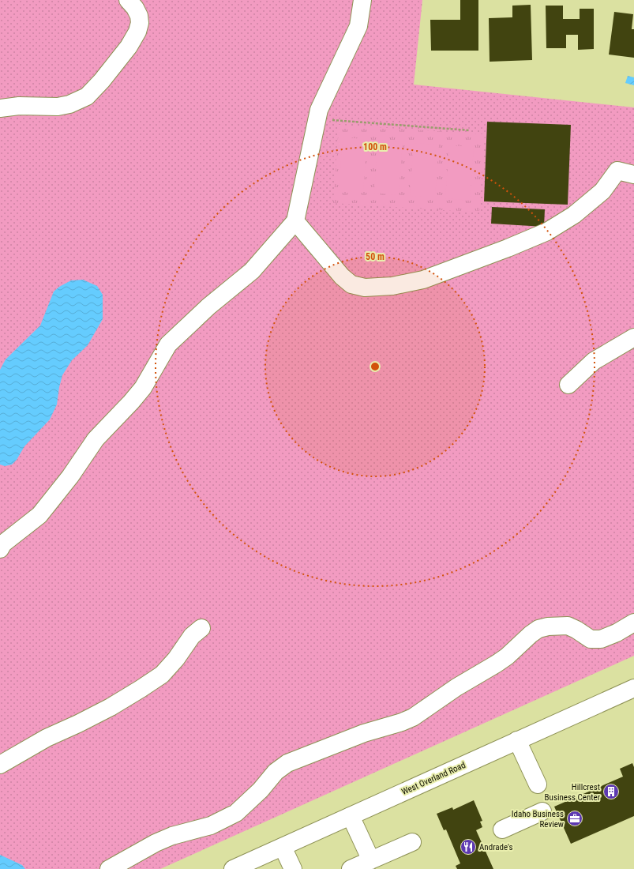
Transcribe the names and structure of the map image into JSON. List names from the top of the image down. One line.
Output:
{"streets":{"main road":["West Overland Road"]},"places":{"building":["Hillcrest Business Center"],"office":["Idaho Business Review"],"restaurant":["Andrade's"]},"rings":["100 m","50 m"]}
